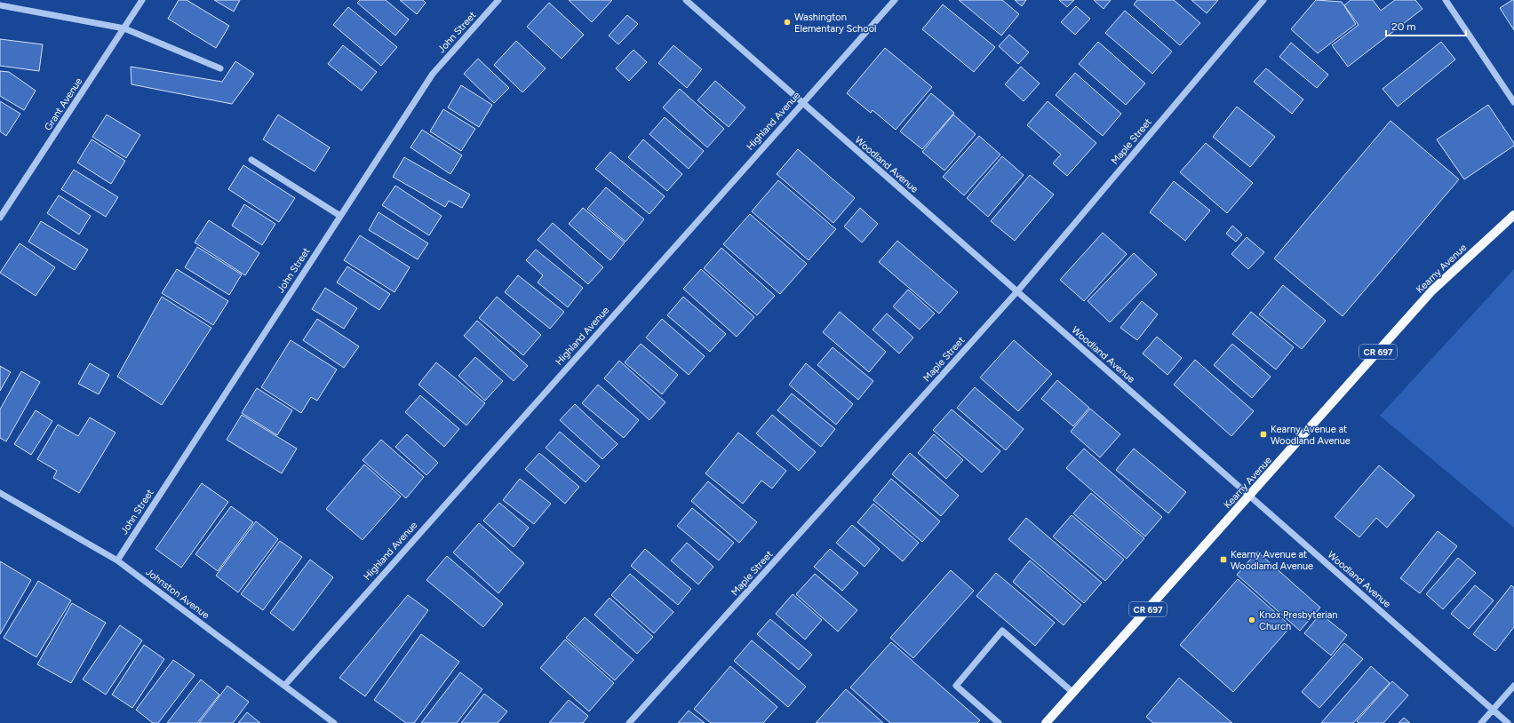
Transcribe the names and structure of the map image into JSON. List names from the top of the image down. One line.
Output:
{"streets":{"main road":["Kearny Avenue","CR 697"],"street":["John Street","Grant Avenue","Highland Avenue","Maple Street","Woodland Avenue","Johnston Avenue"]},"crossings":[["John Street","Johnston Avenue"],["Highland Avenue","Woodland Avenue"],["Highland Avenue","Johnston Avenue"],["Maple Street","Woodland Avenue"],["Woodland Avenue","Kearny Avenue"]],"places":{"other":["Washington Elementary School","Knox Presbyterian Church"],"transit":["Kearny Avenue at Woodland Avenue","Kearny Avenue at Woodlamd Avenue"]},"scale_bar":"20 m"}
